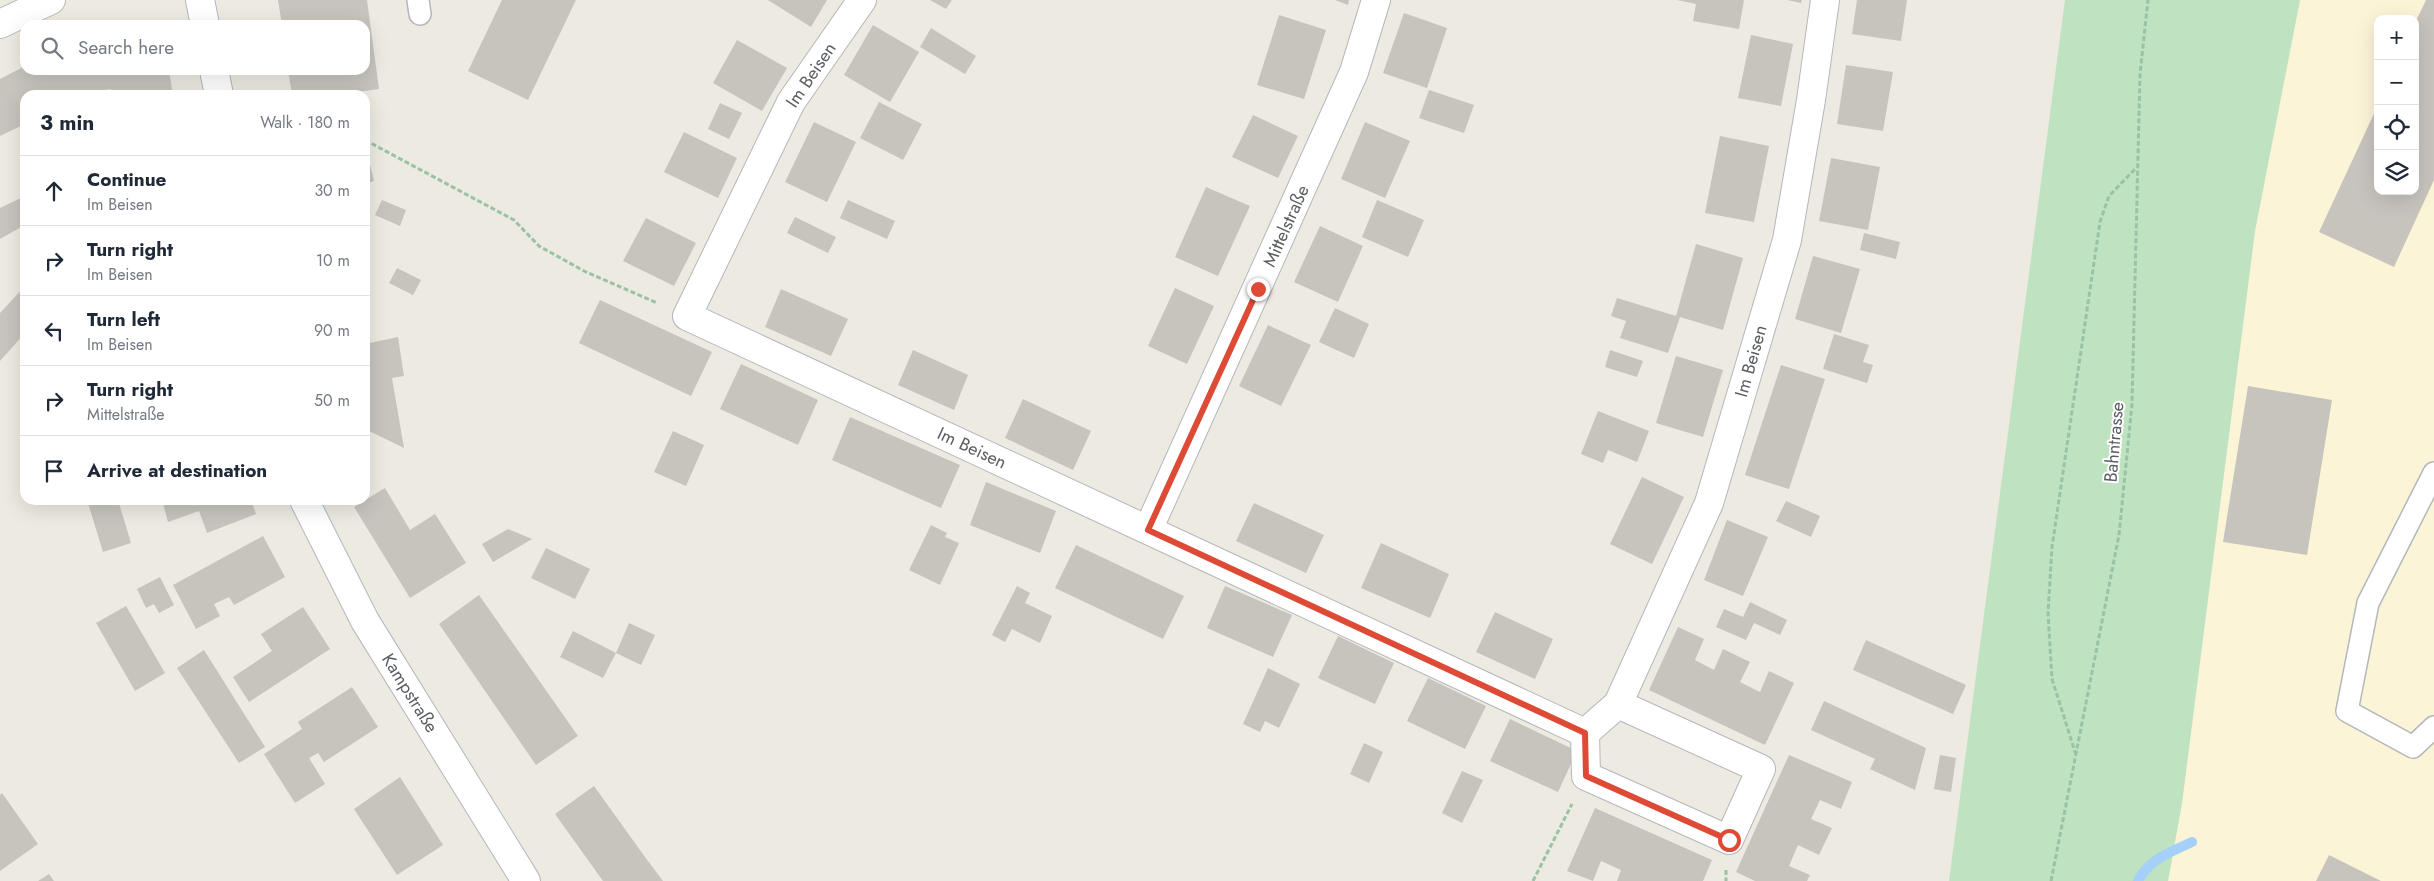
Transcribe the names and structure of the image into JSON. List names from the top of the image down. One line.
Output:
{"streets":{"street":["Im Beisen","Mittelstraße","Kampstraße"],"path":["Bahntrasse"]},"crossings":[["Im Beisen","Mittelstraße"]],"page":{"map_buttons":["+","−"],"search":"Search here","heading":["3 min","Walk · 180 m"],"list":[["Continue","Im Beisen","30 m"],["Turn right","Im Beisen","10 m"],["Turn left","Im Beisen","90 m"],["Turn right","Mittelstraße","50 m"],"Arrive at destination"]}}
